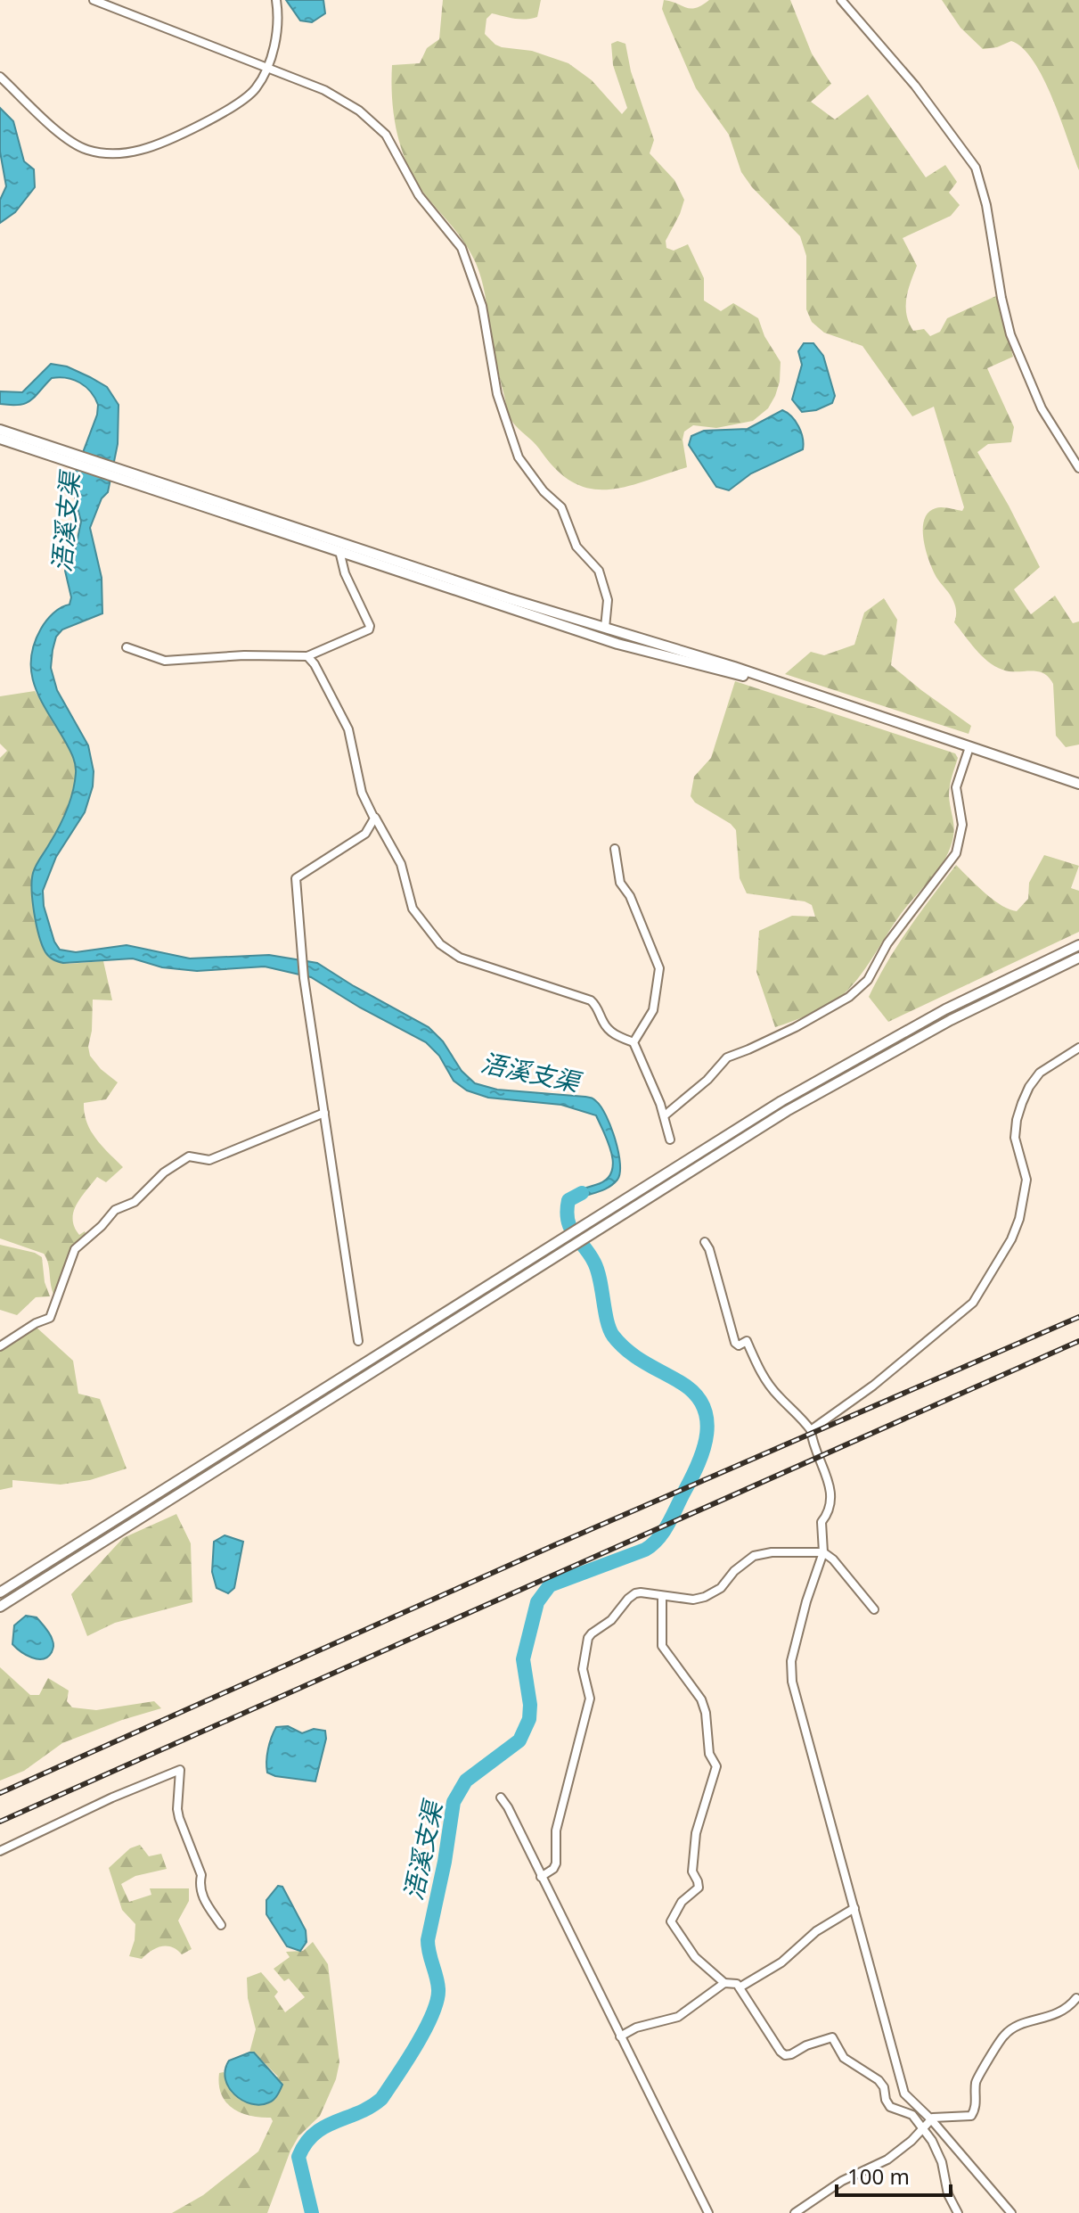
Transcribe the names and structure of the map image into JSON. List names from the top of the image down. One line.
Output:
{"water":["浯溪支渠"],"scale_bar":"100 m"}
